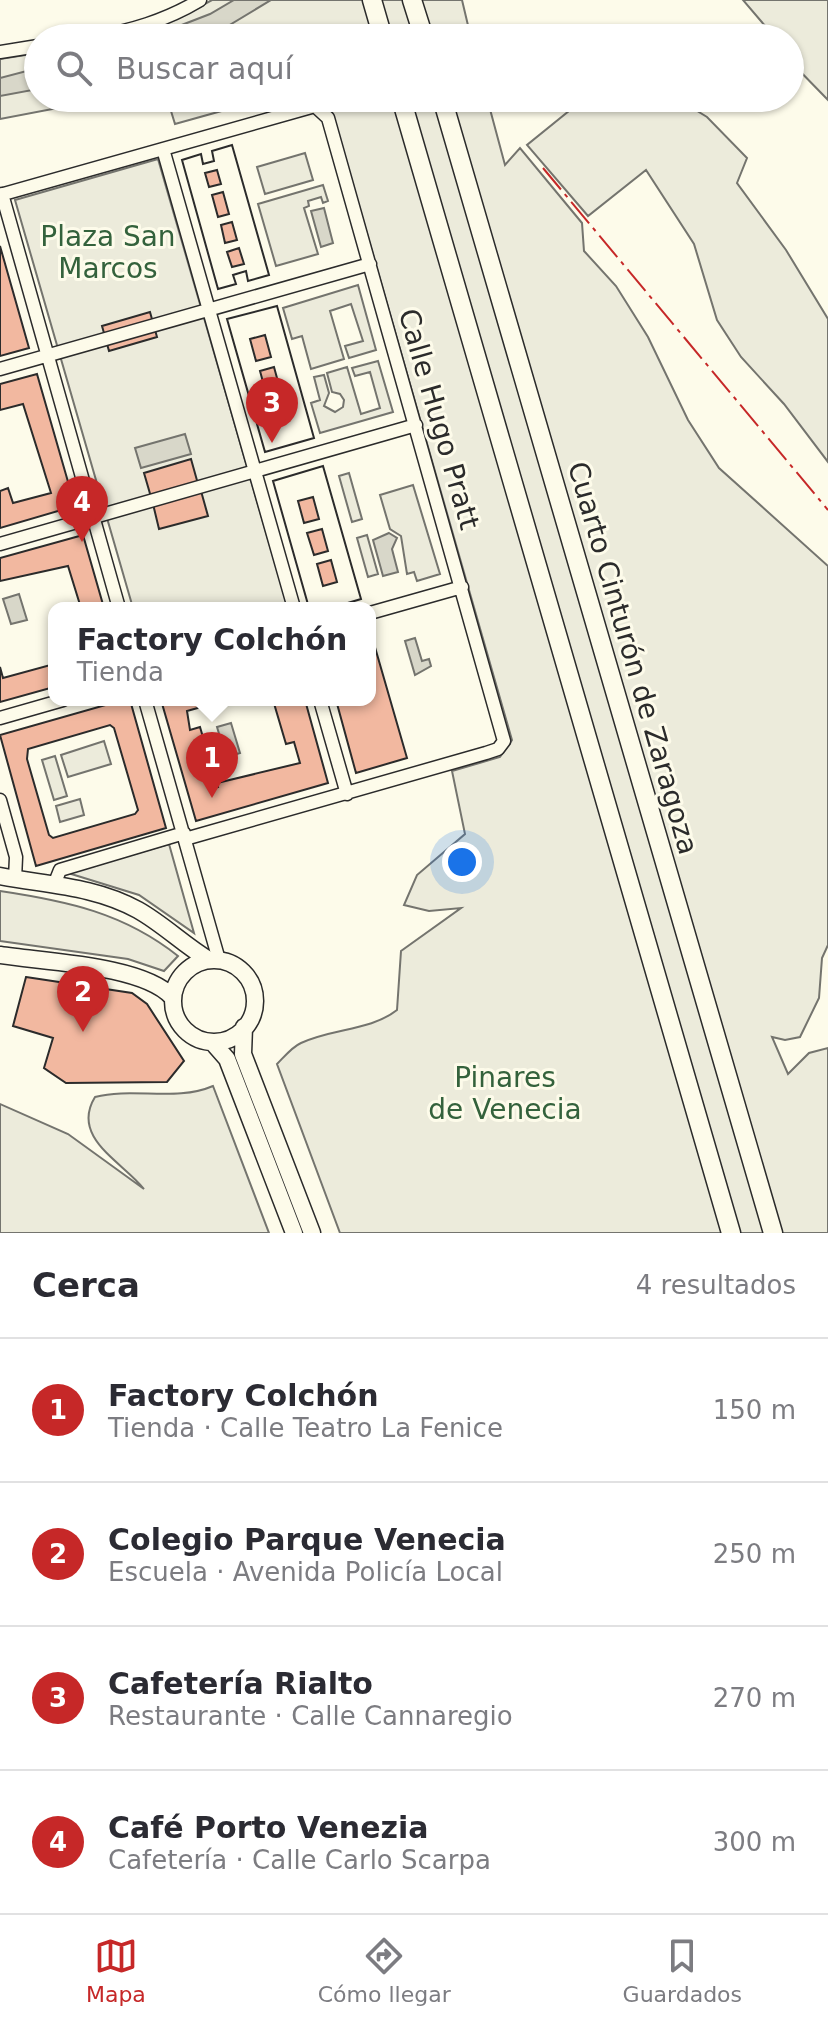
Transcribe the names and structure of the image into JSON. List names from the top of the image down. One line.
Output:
{"streets":{"highway":["Cuarto Cinturón de Zaragoza"],"street":["Calle Hugo Pratt"]},"parks":["Plaza San Marcos","Pinares de Venecia"],"page":{"search":"Buscar aquí","pins":["3","4","1","2"],"popup":["Factory Colchón","Tienda"],"heading":["Cerca","4 resultados"],"list":[{"mark":"1","name":"Factory Colchón","note":"Tienda · Calle Teatro La Fenice","value":"150 m"},{"mark":"2","name":"Colegio Parque Venecia","note":"Escuela · Avenida Policía Local","value":"250 m"},{"mark":"3","name":"Cafetería Rialto","note":"Restaurante · Calle Cannaregio","value":"270 m"},{"mark":"4","name":"Café Porto Venezia","note":"Cafetería · Calle Carlo Scarpa","value":"300 m"}],"nav":["Mapa","Cómo llegar","Guardados"]}}
